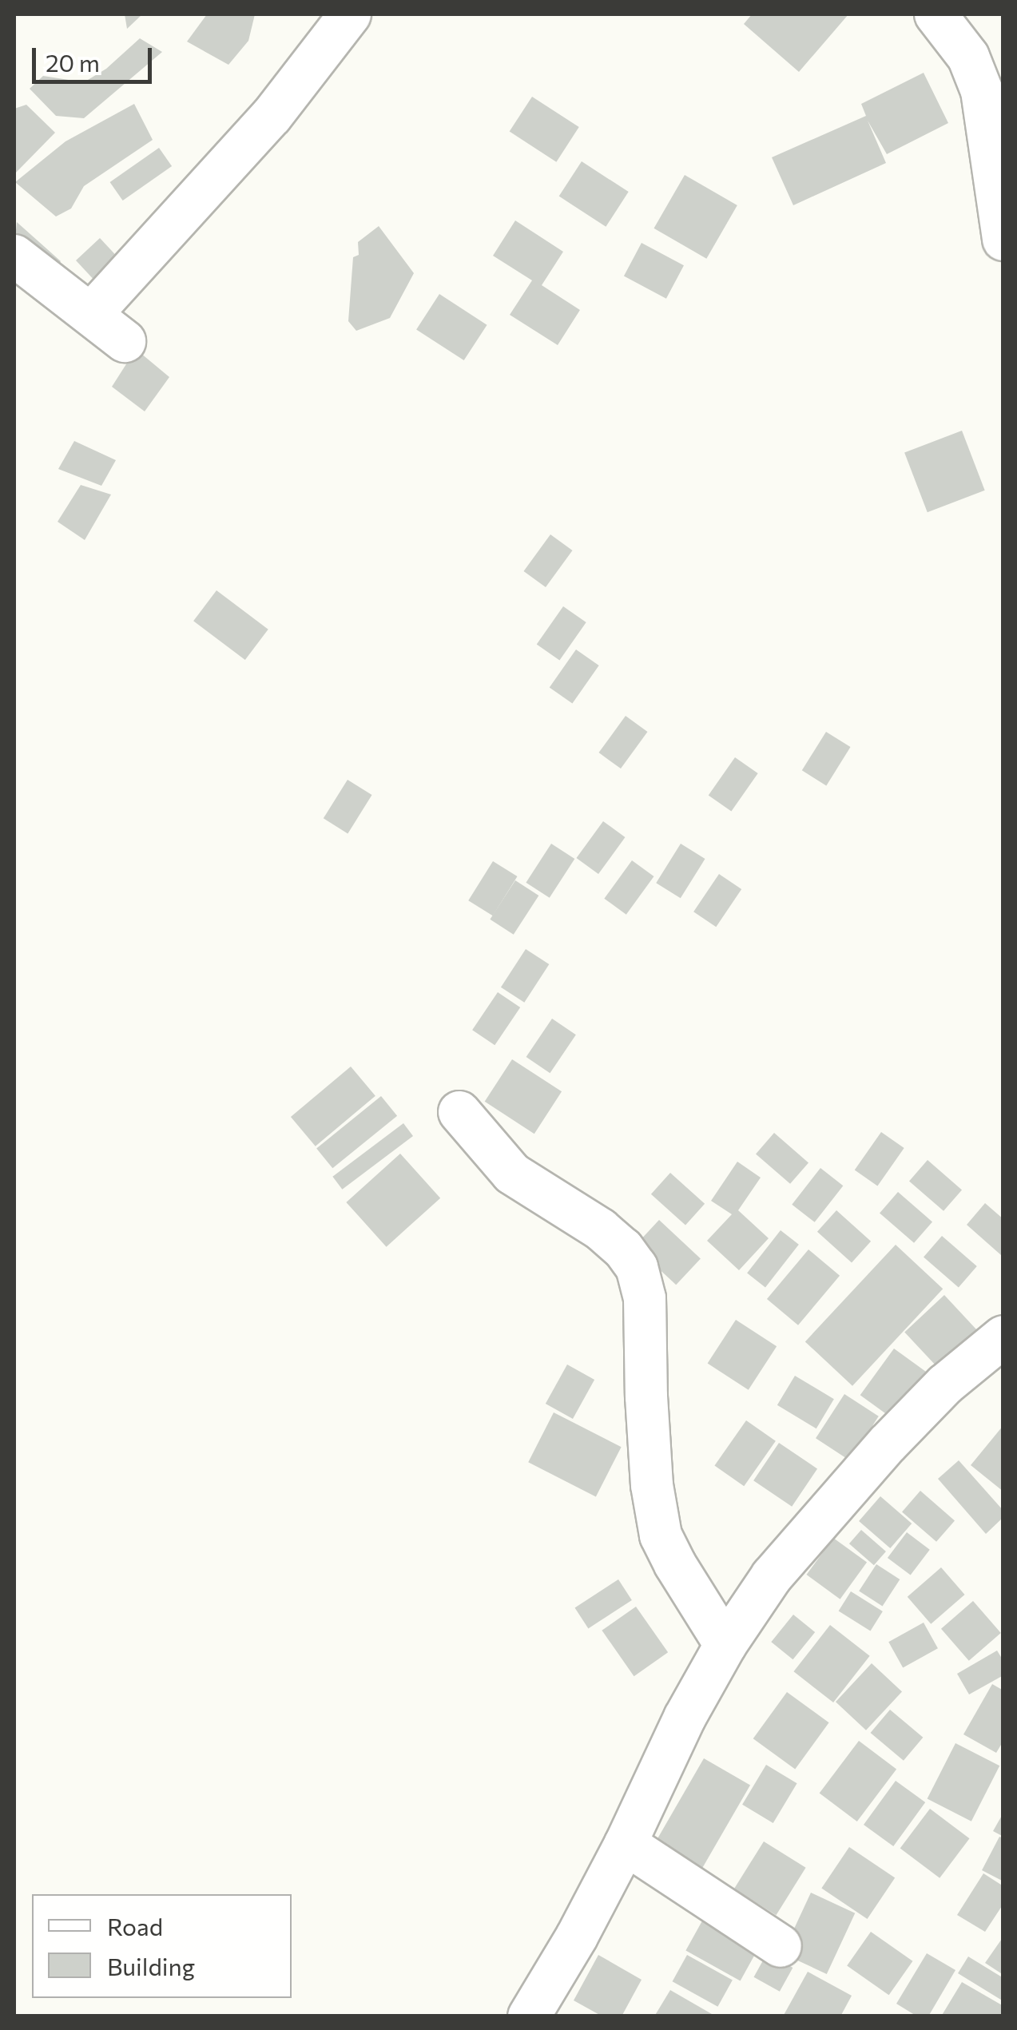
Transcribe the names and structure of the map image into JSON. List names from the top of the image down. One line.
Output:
{"legend":["Road","Building"],"scale_bar":"20 m"}
